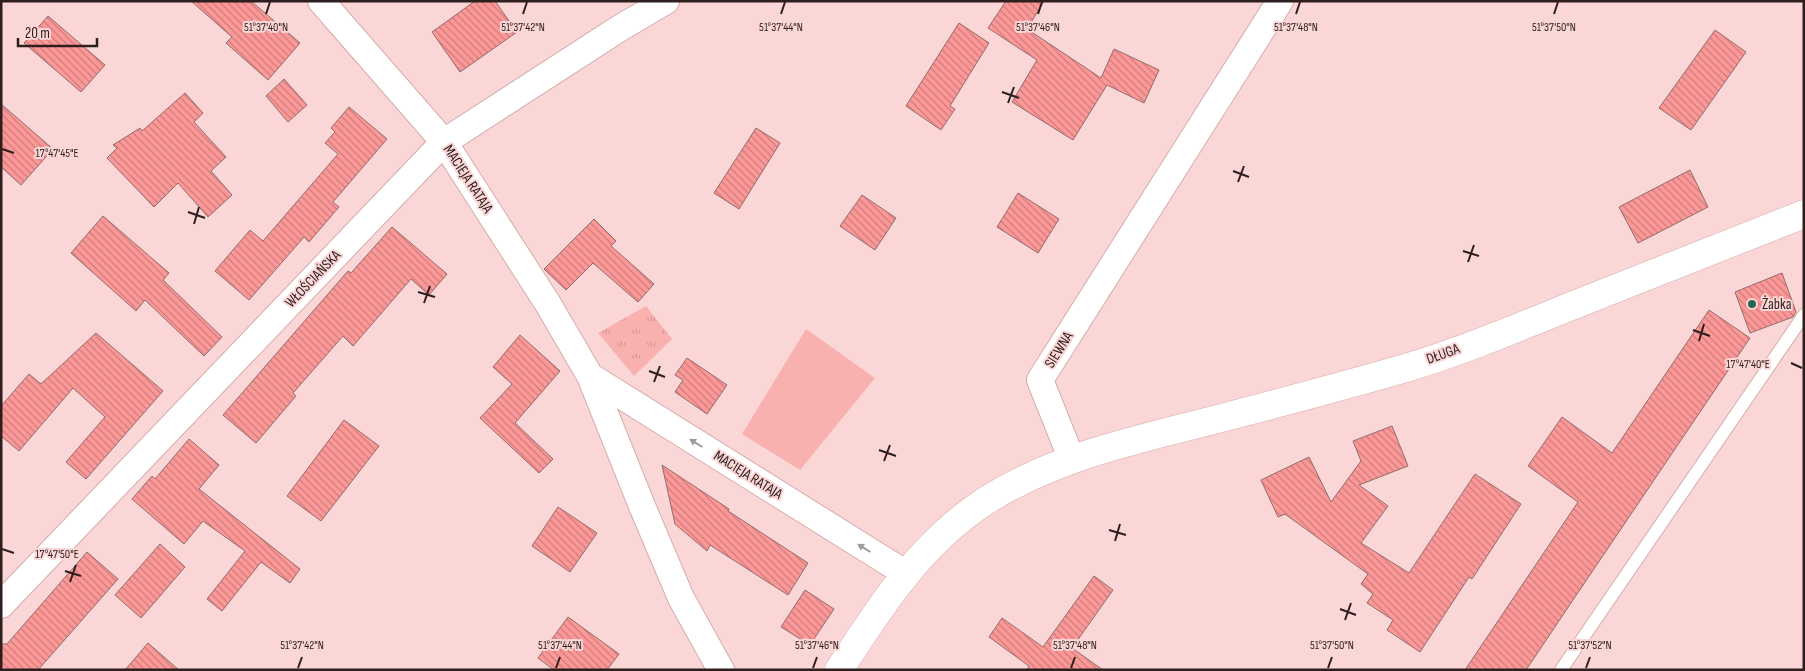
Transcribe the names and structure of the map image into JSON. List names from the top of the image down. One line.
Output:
{"streets":{"street":["MACIEJA RATAJA","WŁOŚCIAŃSKA","SIEWNA","DŁUGA"]},"crossings":[["MACIEJA RATAJA","WŁOŚCIAŃSKA"],["SIEWNA","DŁUGA"]],"places":["Żabka"],"scale_bar":"20 m","coordinates":["51°37'40\"N","51°37'42\"N","51°37'44\"N","51°37'46\"N","51°37'48\"N","51°37'50\"N","17°47'45\"E","17°47'40\"E","17°47'50\"E","51°37'52\"N"]}
